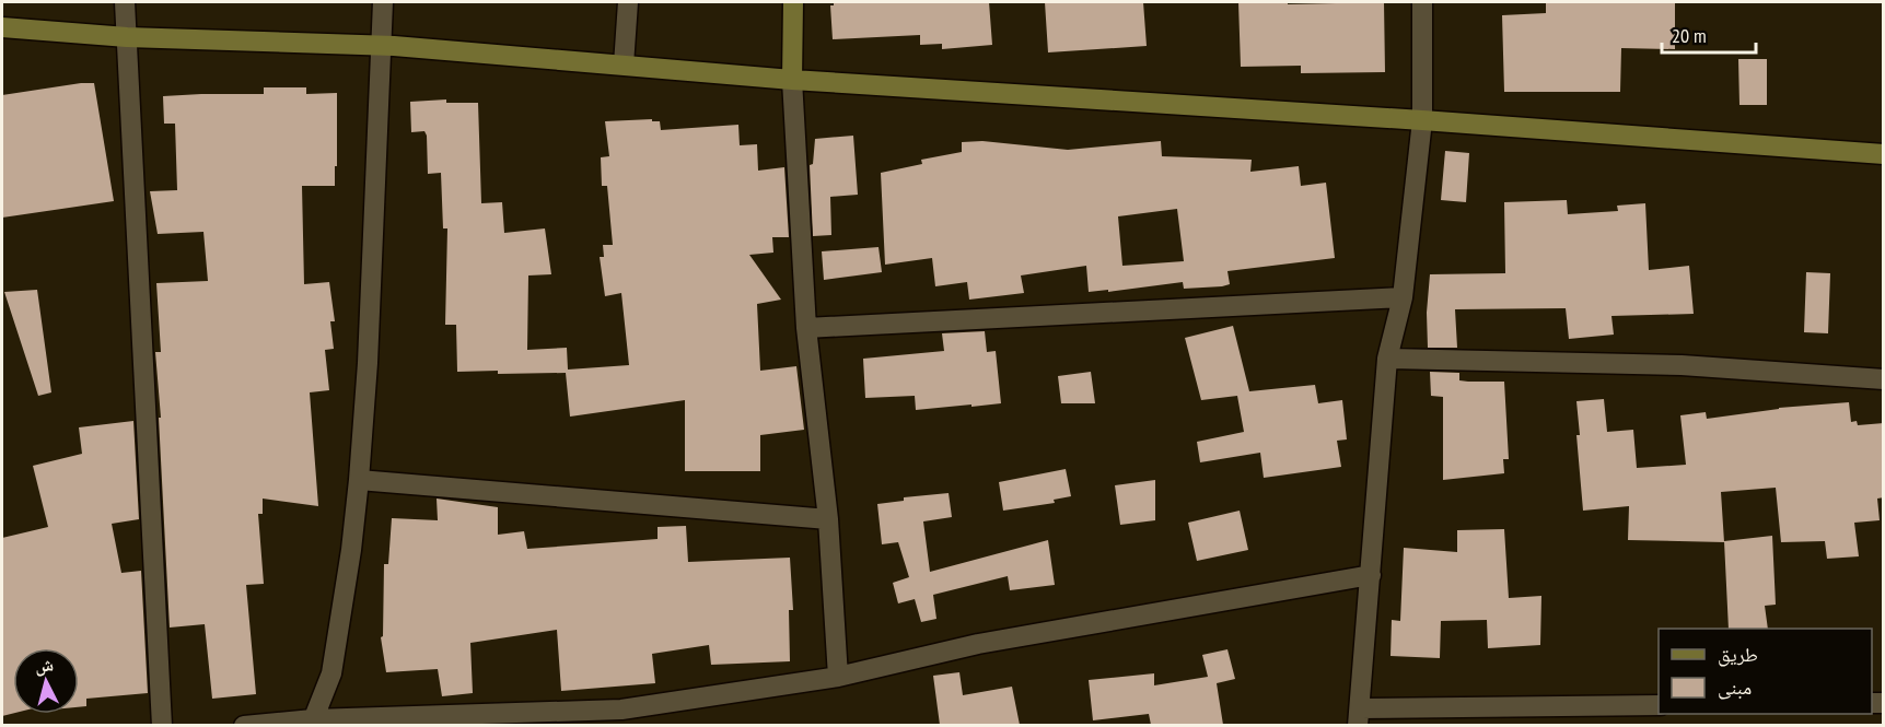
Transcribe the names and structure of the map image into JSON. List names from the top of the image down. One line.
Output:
{"legend":["طريق","مبنى"],"scale_bar":"20 m","north":"top"}
